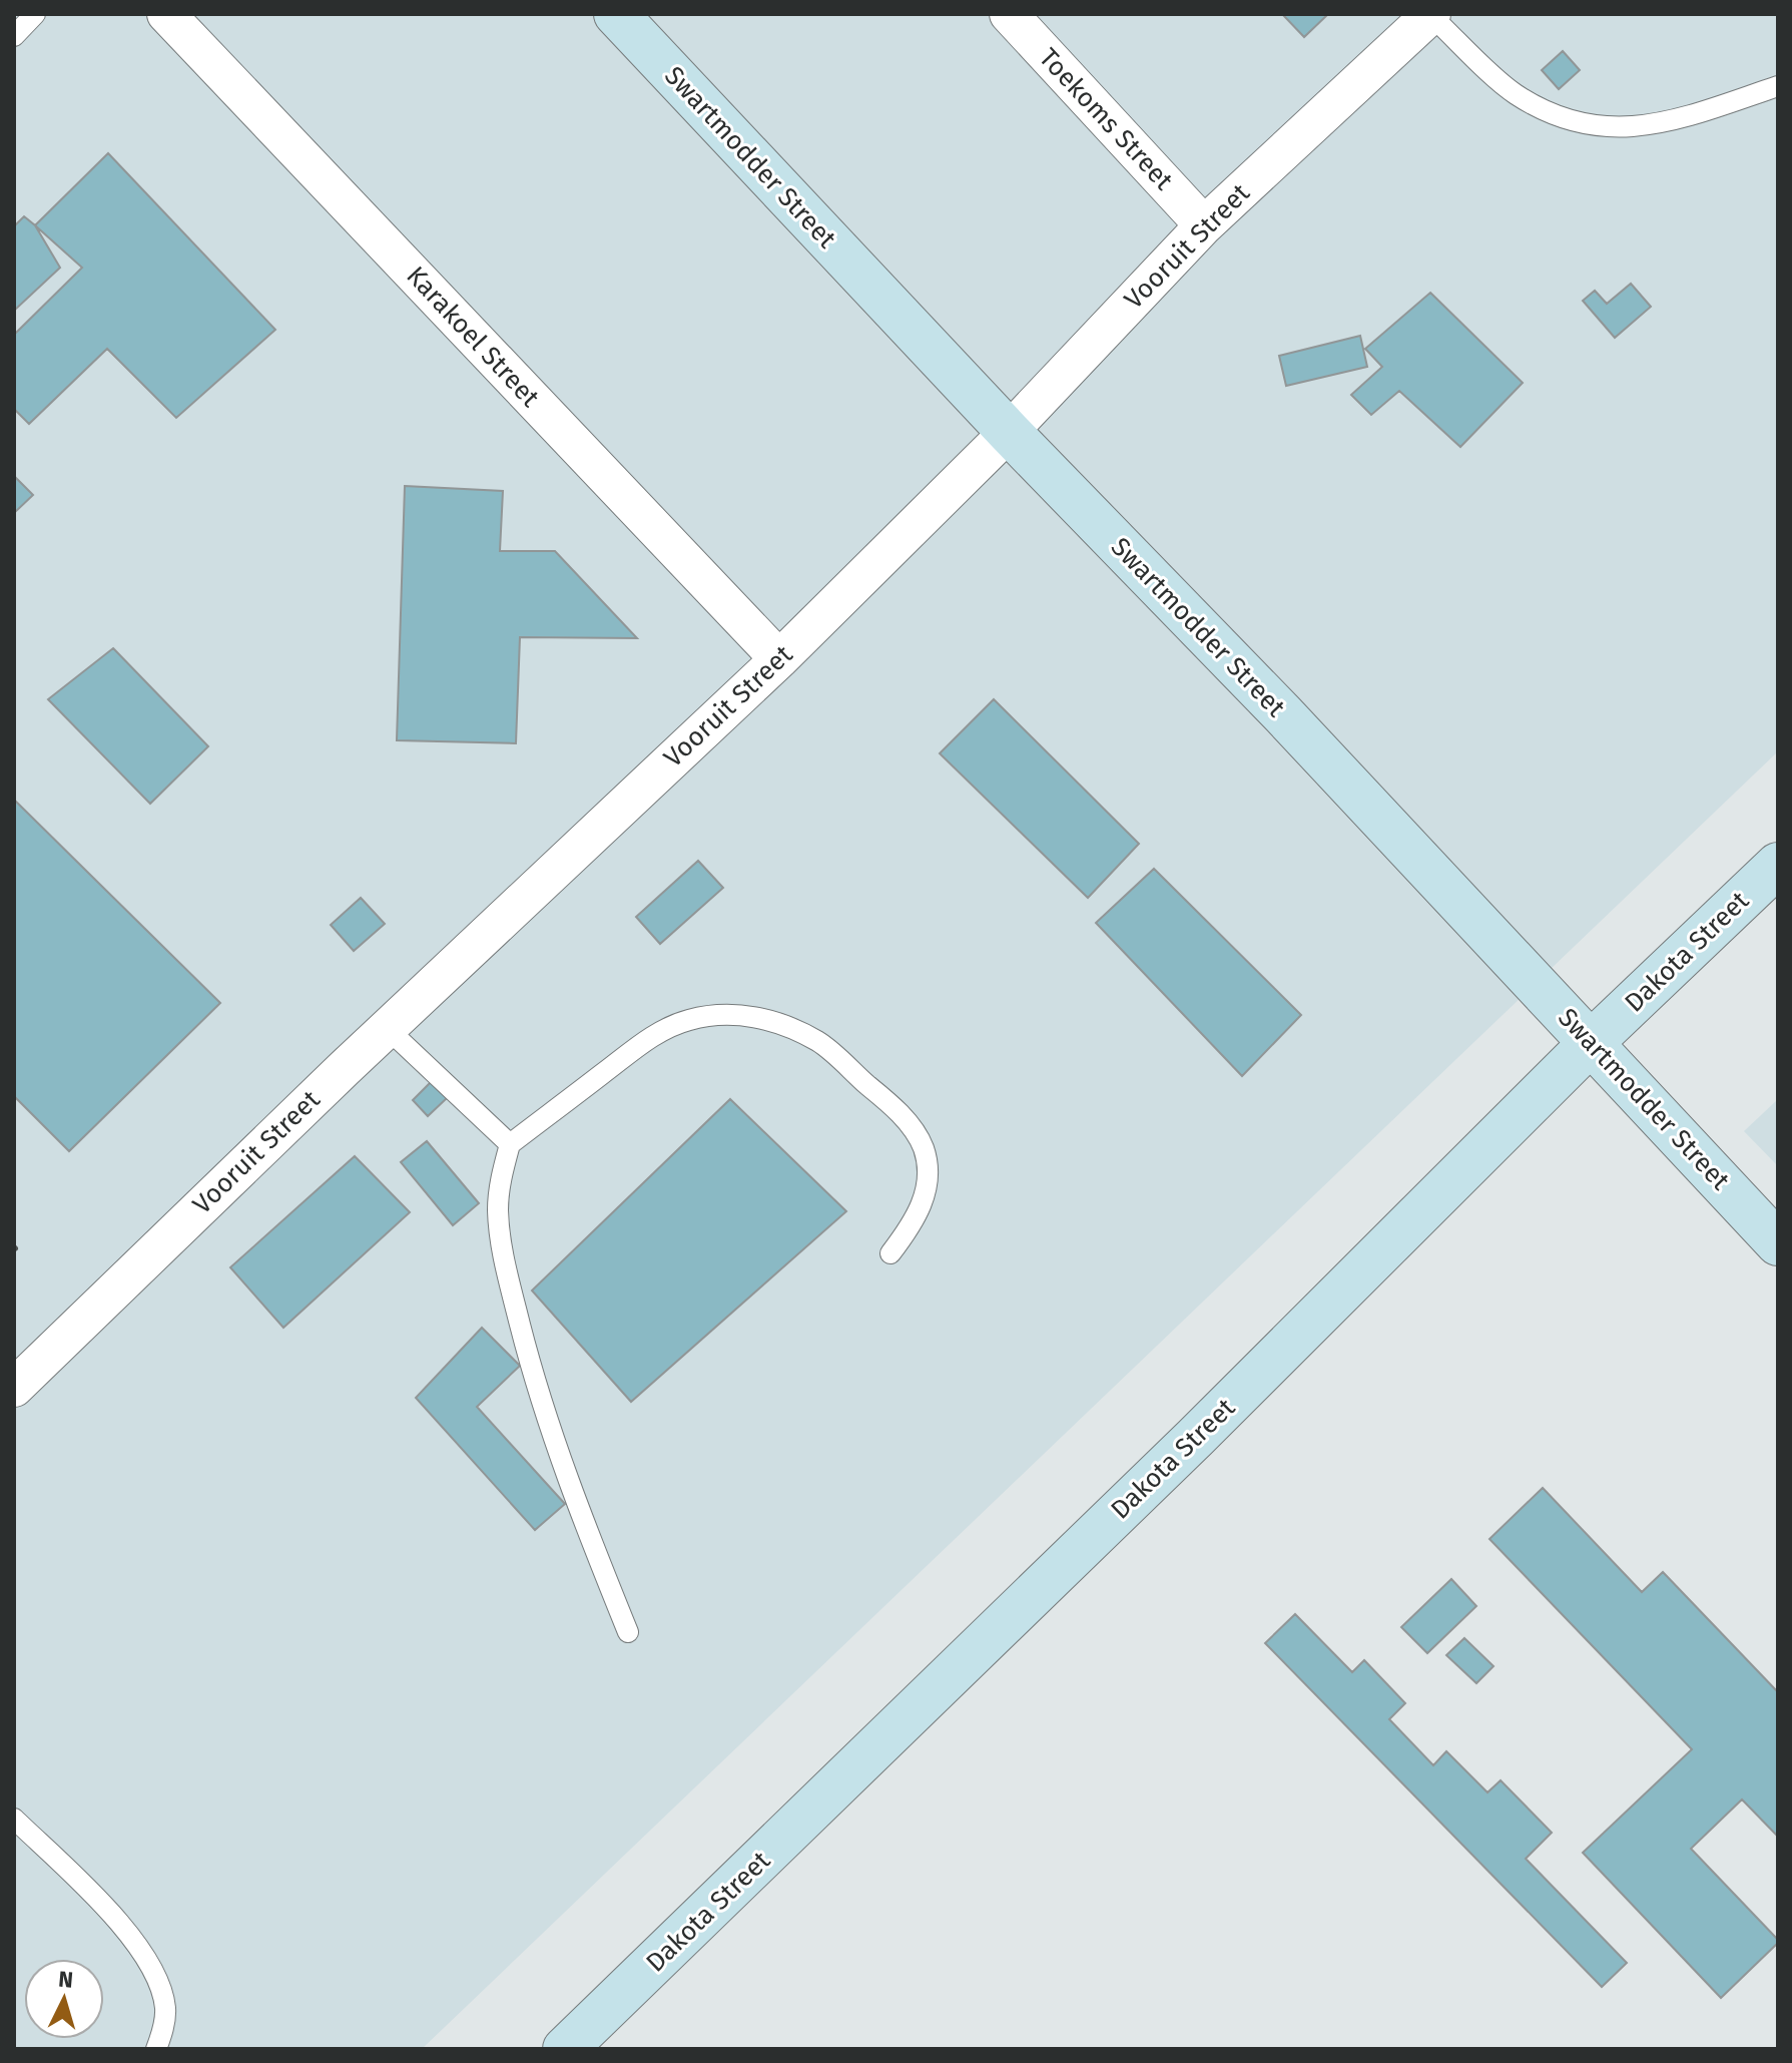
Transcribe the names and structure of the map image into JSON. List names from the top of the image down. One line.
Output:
{"streets":{"main road":["Swartmodder Street","Dakota Street"],"street":["Toekoms Street","Vooruit Street","Karakoel Street"]},"crossings":[["Toekoms Street","Vooruit Street"],["Swartmodder Street","Vooruit Street"],["Swartmodder Street","Dakota Street"],["Vooruit Street","Karakoel Street"]],"north":"top"}
